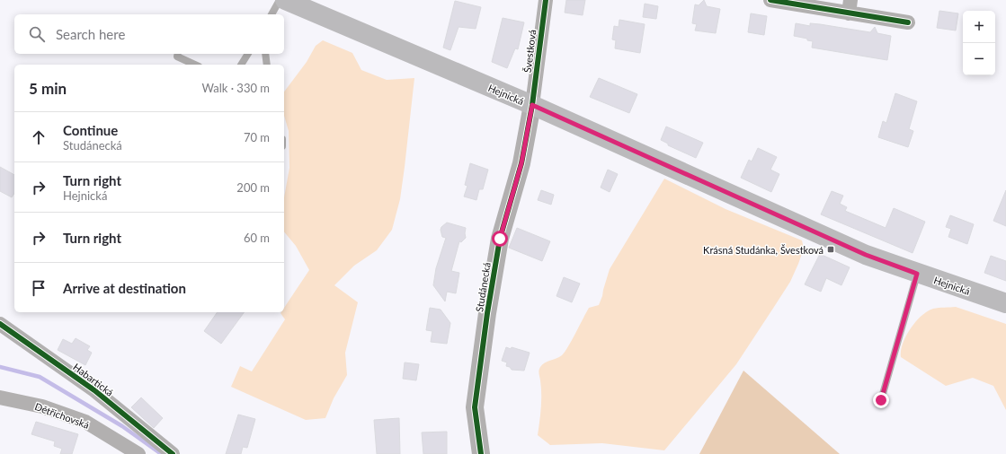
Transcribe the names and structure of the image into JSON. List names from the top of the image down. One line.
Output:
{"streets":{"main road":["Hejnická"],"street":["Švestková","Studánecká","Habartická","Dětřichovská"]},"crossings":[["Švestková","Hejnická"],["Švestková","Studánecká"],["Hejnická","Studánecká"]],"places":{"transit":["Krásná Studánka, Švestková"]},"page":{"map_buttons":["+","−"],"search":"Search here","heading":["5 min","Walk · 330 m"],"list":[["Continue","Studánecká","70 m"],["Turn right","Hejnická","200 m"],["Turn right","60 m"],"Arrive at destination"]}}
